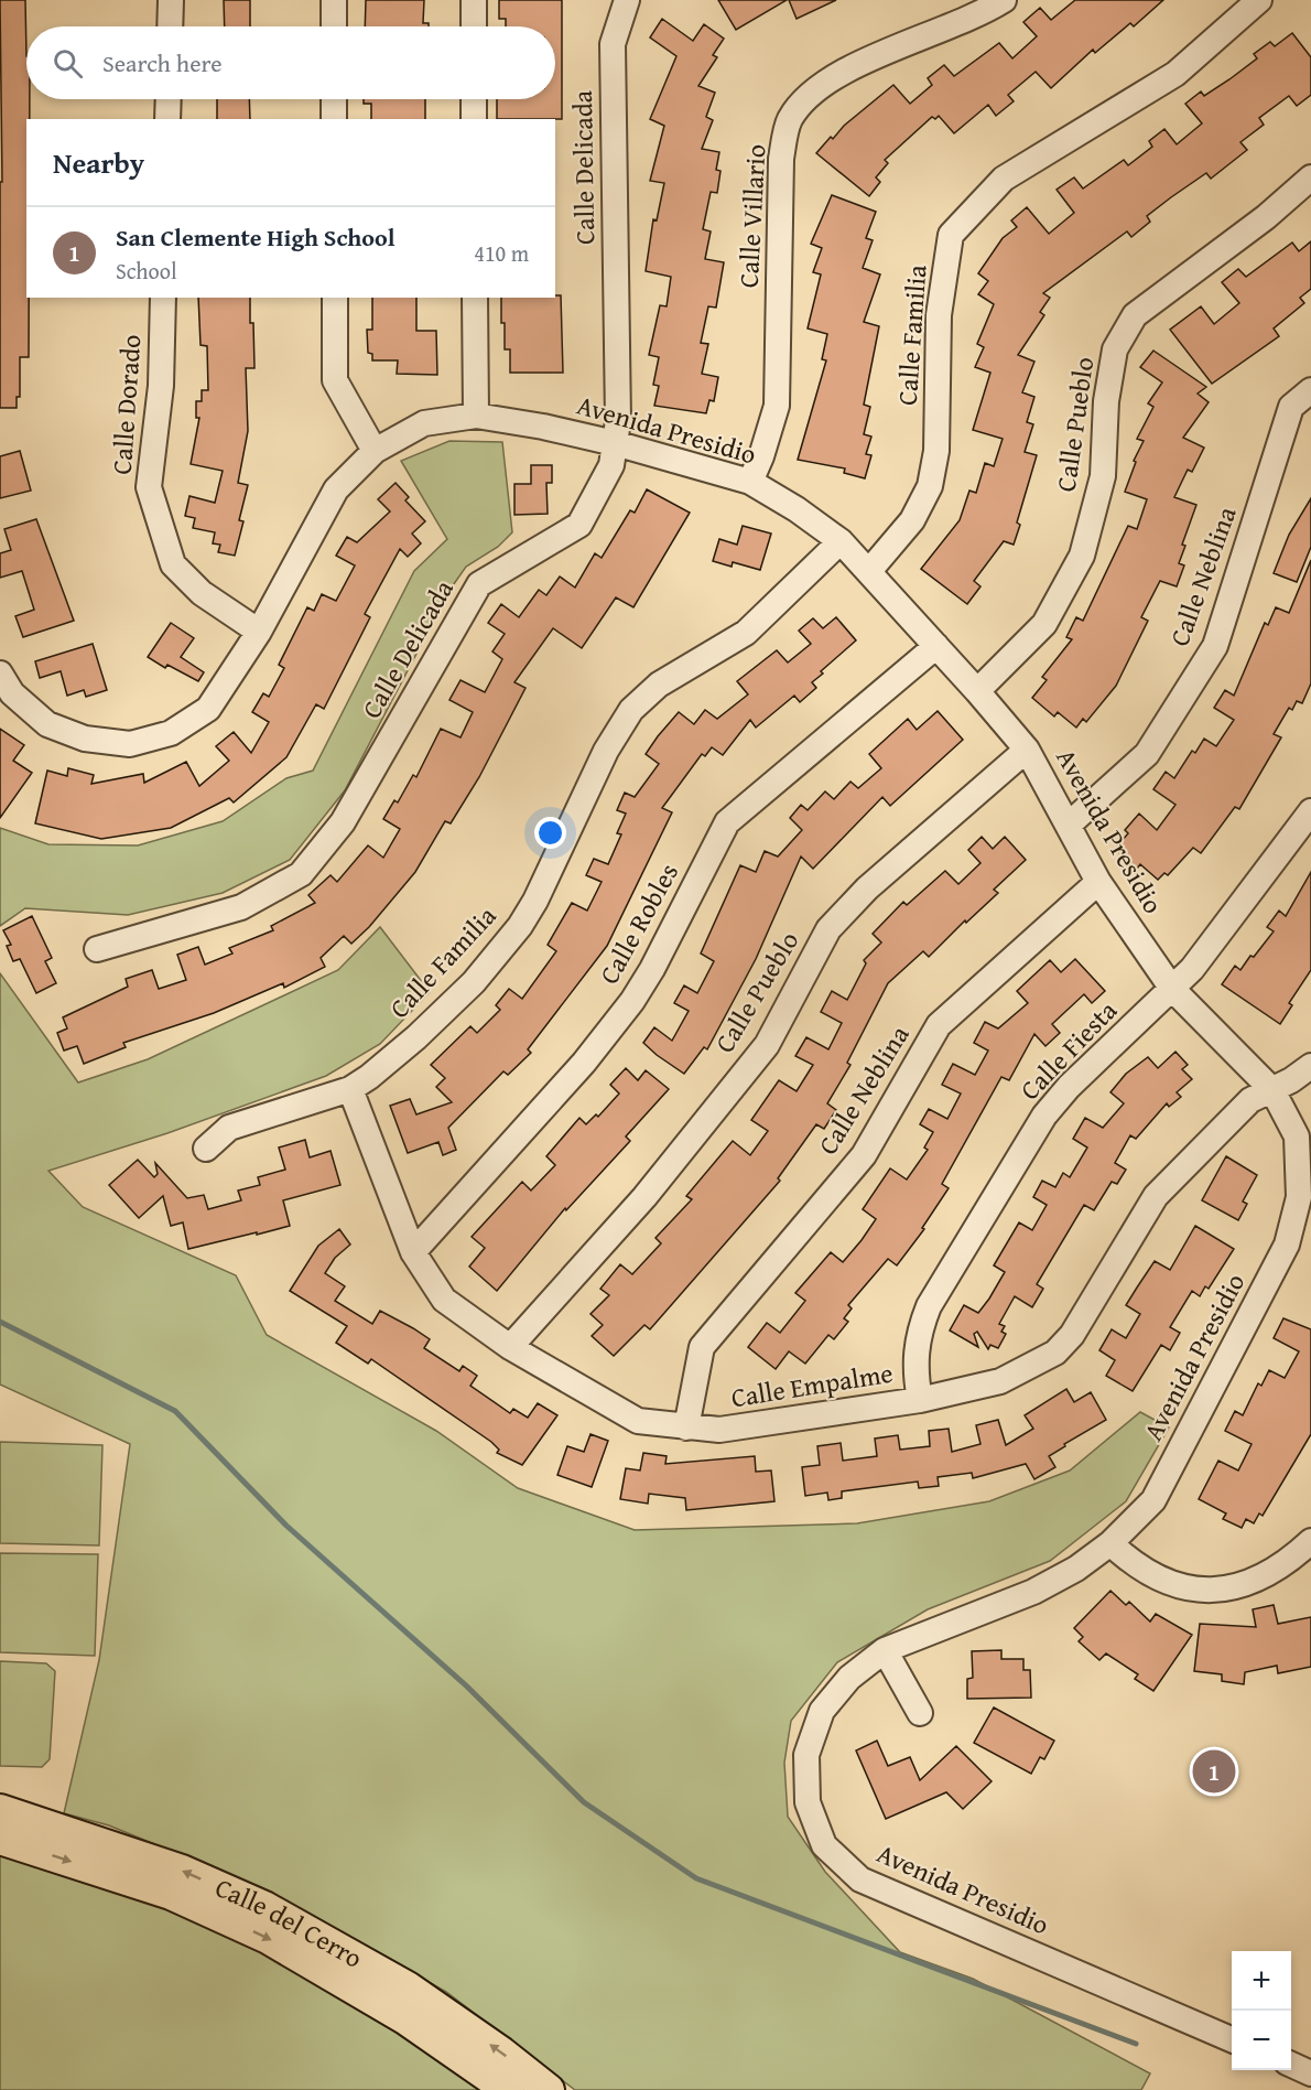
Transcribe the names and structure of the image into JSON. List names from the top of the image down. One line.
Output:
{"streets":{"main road":["Calle del Cerro"],"street":["Calle Delicada","Calle Villario","Calle Familia","Calle Dorado","Calle Pueblo","Avenida Presidio","Calle Neblina","Calle Robles","Calle Fiesta","Calle Empalme"]},"crossings":[["Calle Delicada","Avenida Presidio"],["Calle Villario","Avenida Presidio"],["Calle Familia","Avenida Presidio"],["Calle Familia","Calle Empalme"],["Calle Dorado","Avenida Presidio"],["Calle Pueblo","Avenida Presidio"],["Calle Pueblo","Calle Empalme"],["Avenida Presidio","Calle Neblina"],["Avenida Presidio","Calle Robles"],["Avenida Presidio","Calle Fiesta"],["Avenida Presidio","Calle Empalme"],["Calle Neblina","Calle Empalme"],["Calle Robles","Calle Empalme"],["Calle Fiesta","Calle Empalme"]],"page":{"search":"Search here","heading":"Nearby","list":[{"mark":"1","name":"San Clemente High School","note":"School","value":"410 m"}],"pins":"1","map_buttons":["+","−"]}}
